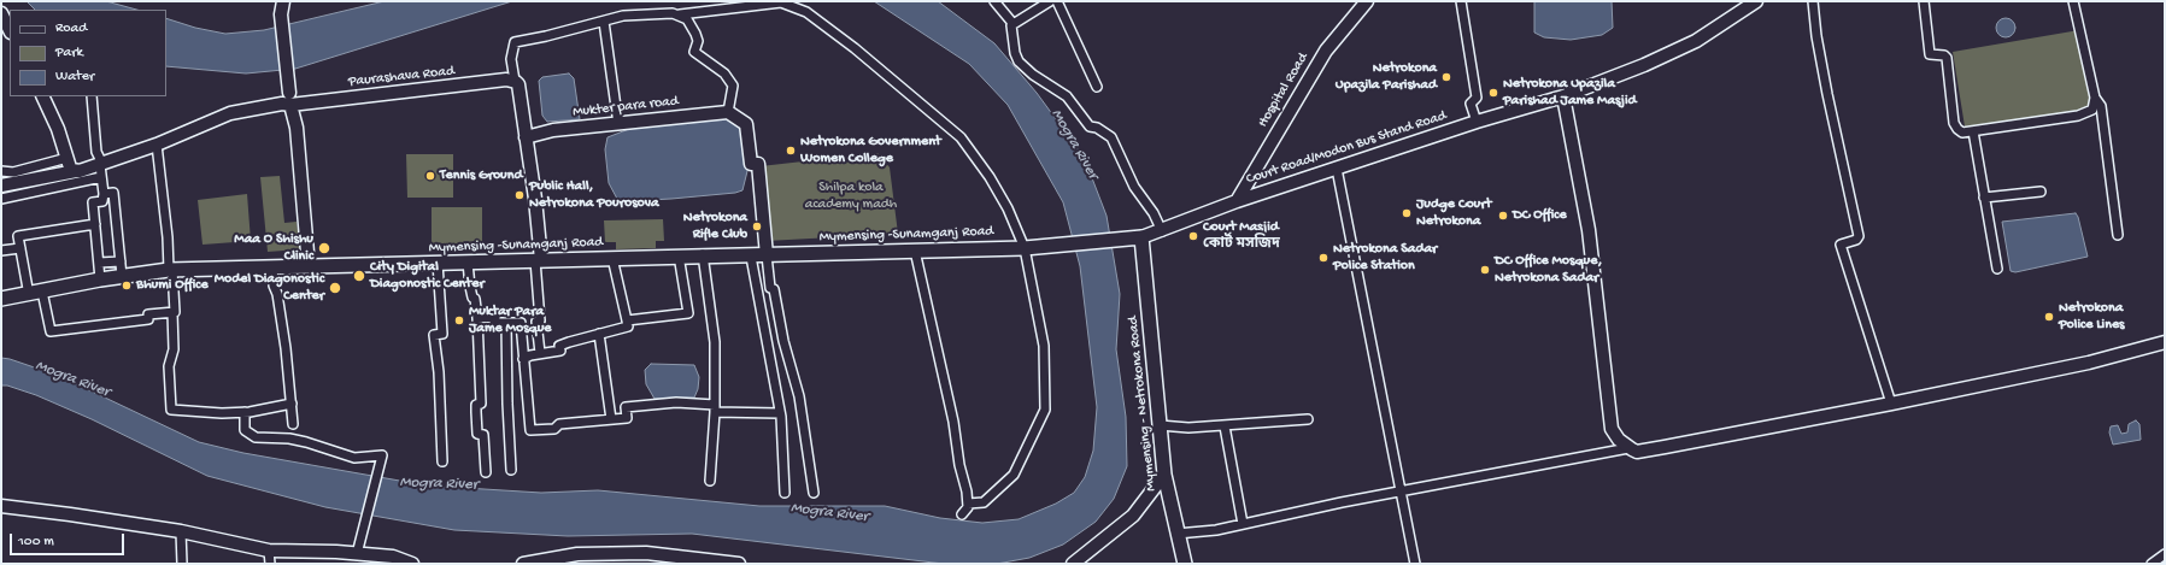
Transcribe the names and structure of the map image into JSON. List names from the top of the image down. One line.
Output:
{"streets":{"main road":["Mymensing -Sunamganj Road","Mymensing - Netrokona Road"],"street":["Paurashava Road","Hospital Road","Mukter para road","Court Road/Modon Bus Stand Road"]},"crossings":[["Hospital Road","Court Road/Modon Bus Stand Road"],["Court Road/Modon Bus Stand Road","Mymensing -Sunamganj Road"],["Court Road/Modon Bus Stand Road","Mymensing - Netrokona Road"],["Mymensing -Sunamganj Road","Mymensing - Netrokona Road"]],"water":["Mogra River"],"parks":["Shilpa kola academy madh"],"places":["Netrokona Upazila Parishad","Netrokona Upazila Parishad Jame Masjid","Netrokona Government Women College","Tennis Ground","Public Hall, Netrokona Pourosova","Judge Court Netrokona","DC Office","Netrokona Rifle Club","Court Masjid কোর্ট মসজিদ","Maa O Shishu Clinic","Netrokona Sadar Police Station","DC Office Mosque, Netrokona Sadar","City Digital Diagonostic Center","Bhumi Office","Model Diagonostic Center","Netrokona Police Lines","Muktar Para Jame Mosque"],"legend":["Road","Park","Water"],"scale_bar":"100 m"}
